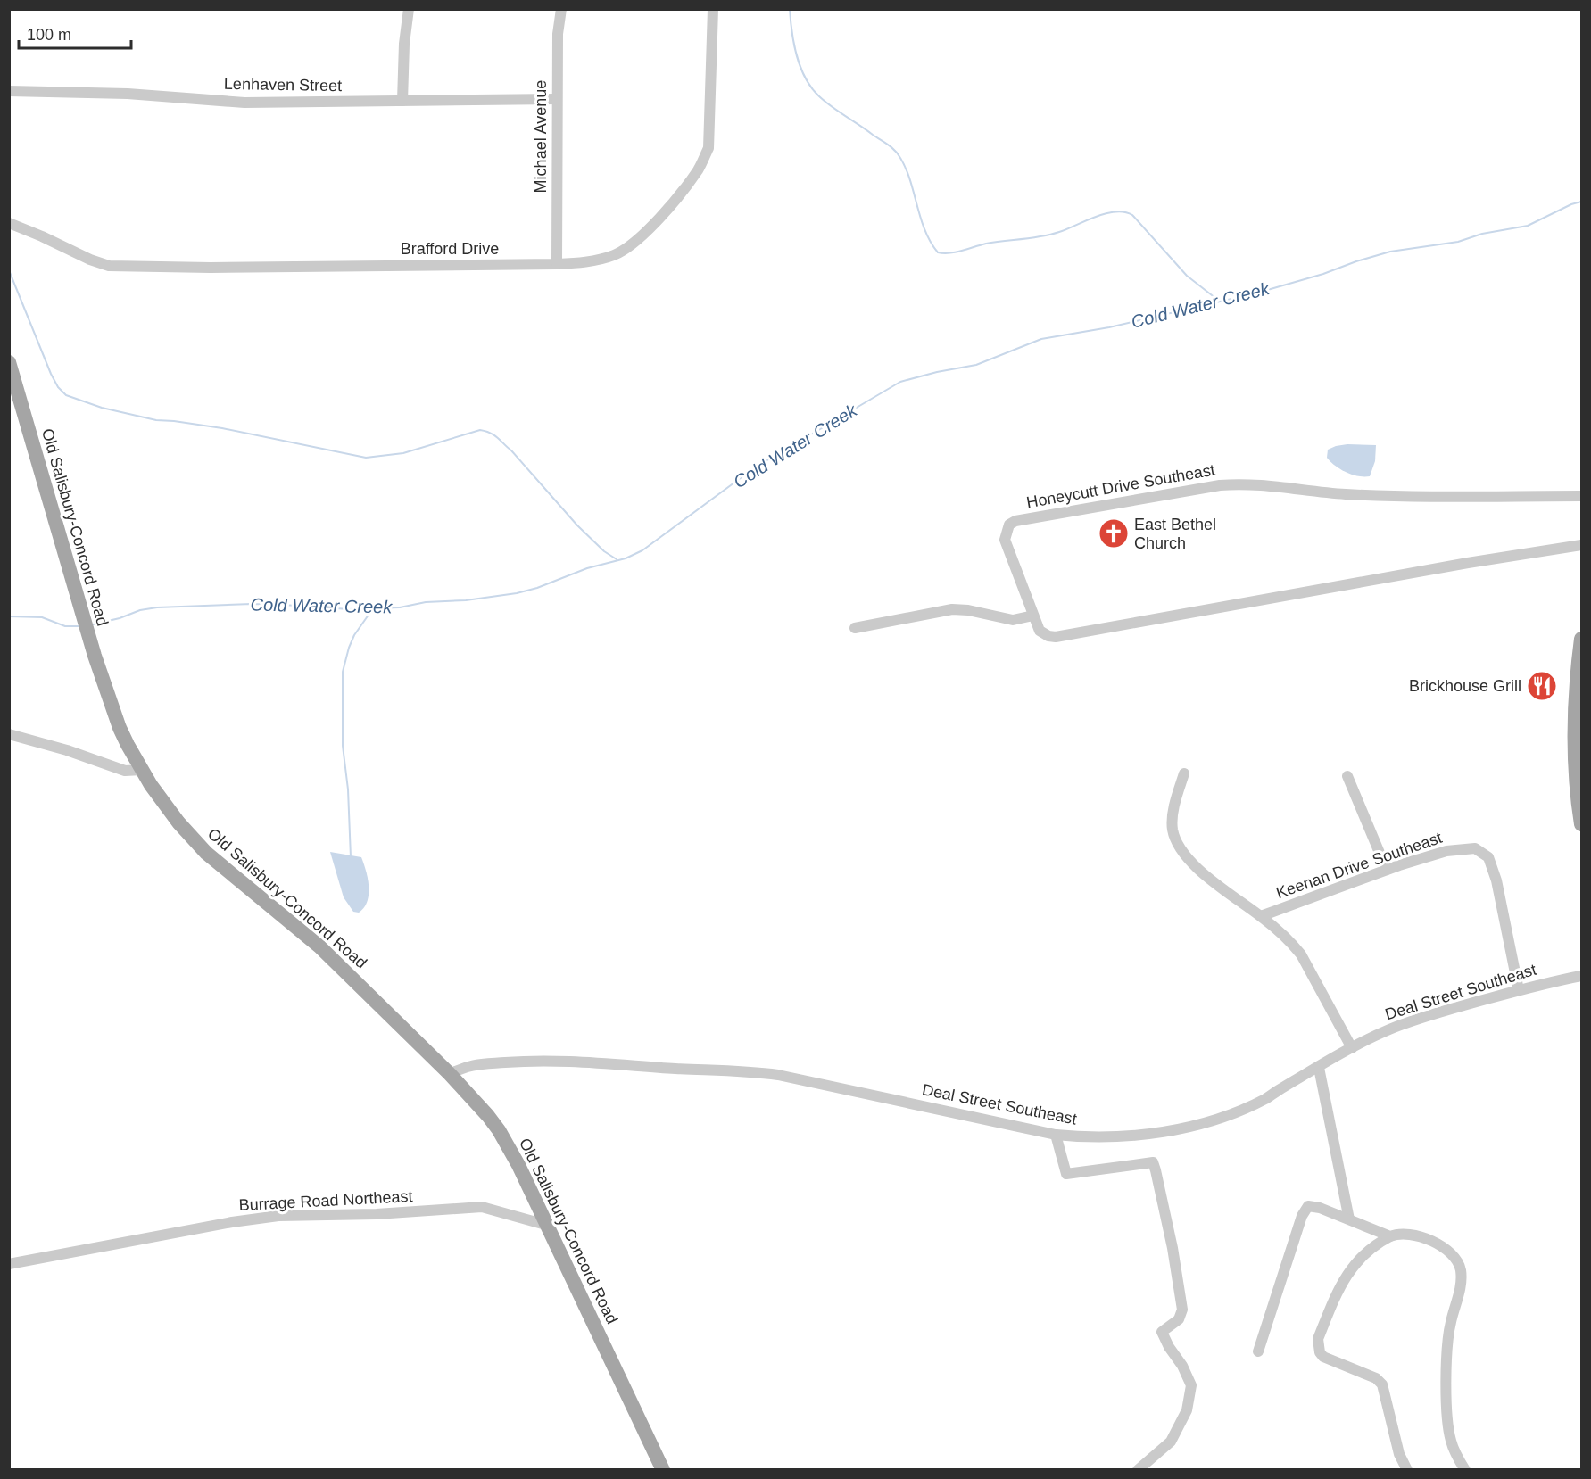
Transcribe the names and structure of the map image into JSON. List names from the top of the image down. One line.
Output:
{"streets":{"main road":["Old Salisbury-Concord Road"],"street":["Lenhaven Street","Michael Avenue","Brafford Drive","Honeycutt Drive Southeast","Keenan Drive Southeast","Deal Street Southeast","Burrage Road Northeast"]},"crossings":[["Lenhaven Street","Michael Avenue"],["Michael Avenue","Brafford Drive"],["Old Salisbury-Concord Road","Deal Street Southeast"],["Old Salisbury-Concord Road","Burrage Road Northeast"],["Keenan Drive Southeast","Deal Street Southeast"]],"water":["Cold Water Creek"],"places":{"church":["East Bethel Church"],"restaurant":["Brickhouse Grill"]},"scale_bar":"100 m"}
